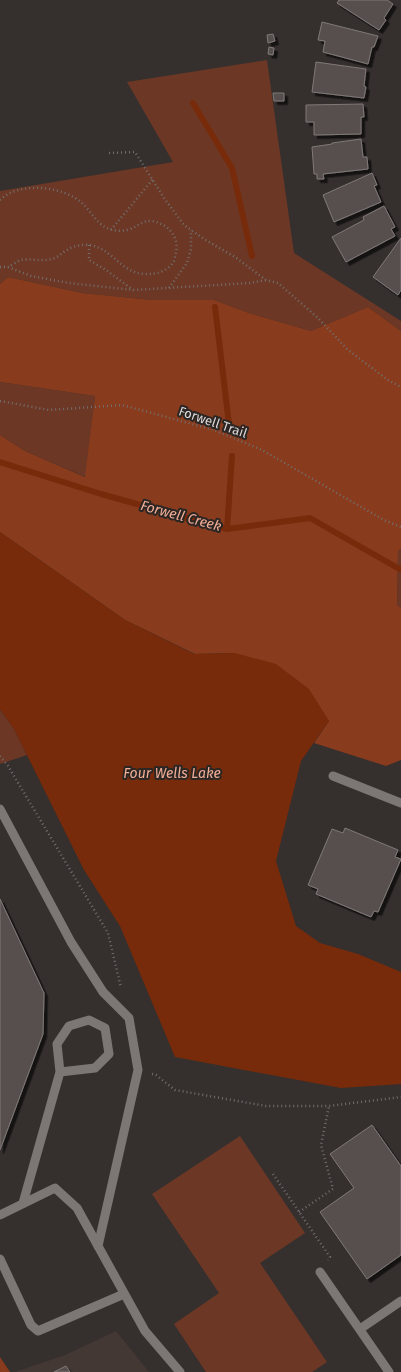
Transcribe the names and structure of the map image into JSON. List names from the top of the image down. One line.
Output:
{"streets":{"path":["Forwell Trail"]},"water":["Forwell Creek","Four Wells Lake"]}
